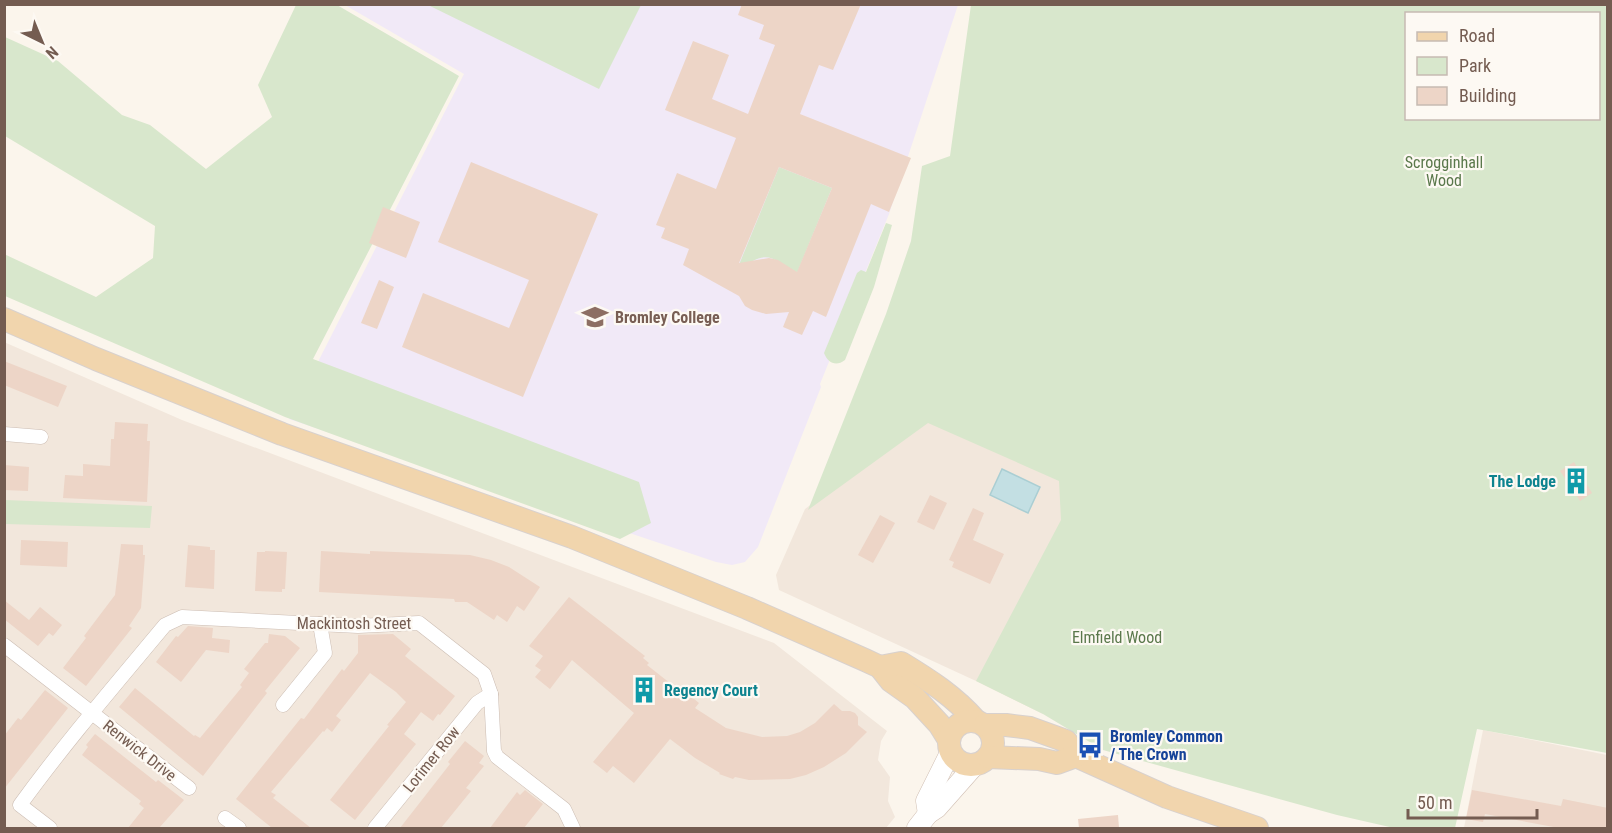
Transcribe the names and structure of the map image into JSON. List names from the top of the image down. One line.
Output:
{"streets":{"street":["Mackintosh Street","Renwick Drive","Lorimer Row"]},"crossings":[["Mackintosh Street","Renwick Drive"],["Mackintosh Street","Lorimer Row"]],"parks":["Scrogginhall Wood","Elmfield Wood"],"places":{"school or university":["Bromley College"],"building":["The Lodge","Regency Court"],"bus stop":["Bromley Common / The Crown"]},"legend":["Road","Park","Building"],"scale_bar":"50 m","north":"bottom right"}
